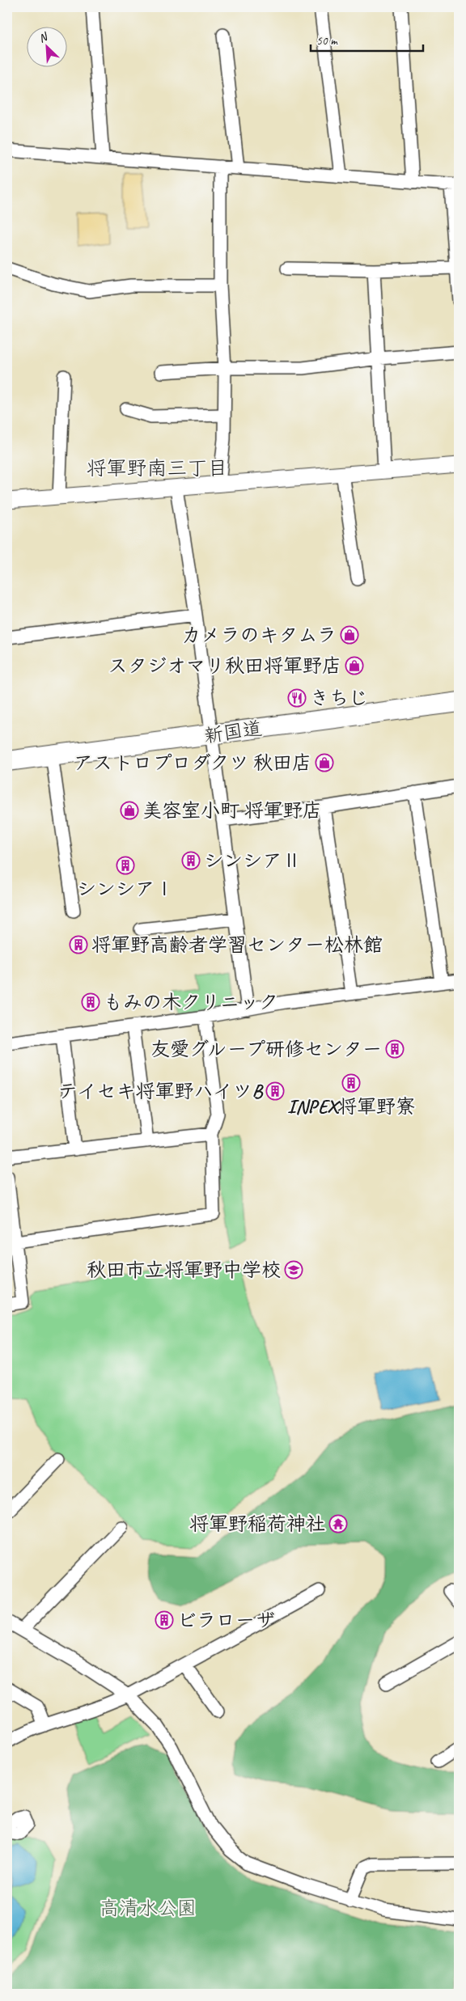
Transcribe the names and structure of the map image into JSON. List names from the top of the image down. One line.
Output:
{"streets":{"main road":["新国道"]},"districts":["将軍野南三丁目"],"parks":["高清水公園"],"places":{"shop":["カメラのキタムラ","スタジオマリ秋田将軍野店","アストロプロダクツ 秋田店","美容室小町 将軍野店"],"restaurant":["きちじ"],"building":["シンシアⅡ","シンシアⅠ","将軍野高齢者学習センター松林館","もみの木クリニック","友愛グループ研修センター","INPEX将軍野寮","テイセキ将軍野ハイツB","ビラローザ"],"school or university":["秋田市立将軍野中学校"],"temple":["将軍野稲荷神社"]},"scale_bar":"50 m","north":"top left"}
